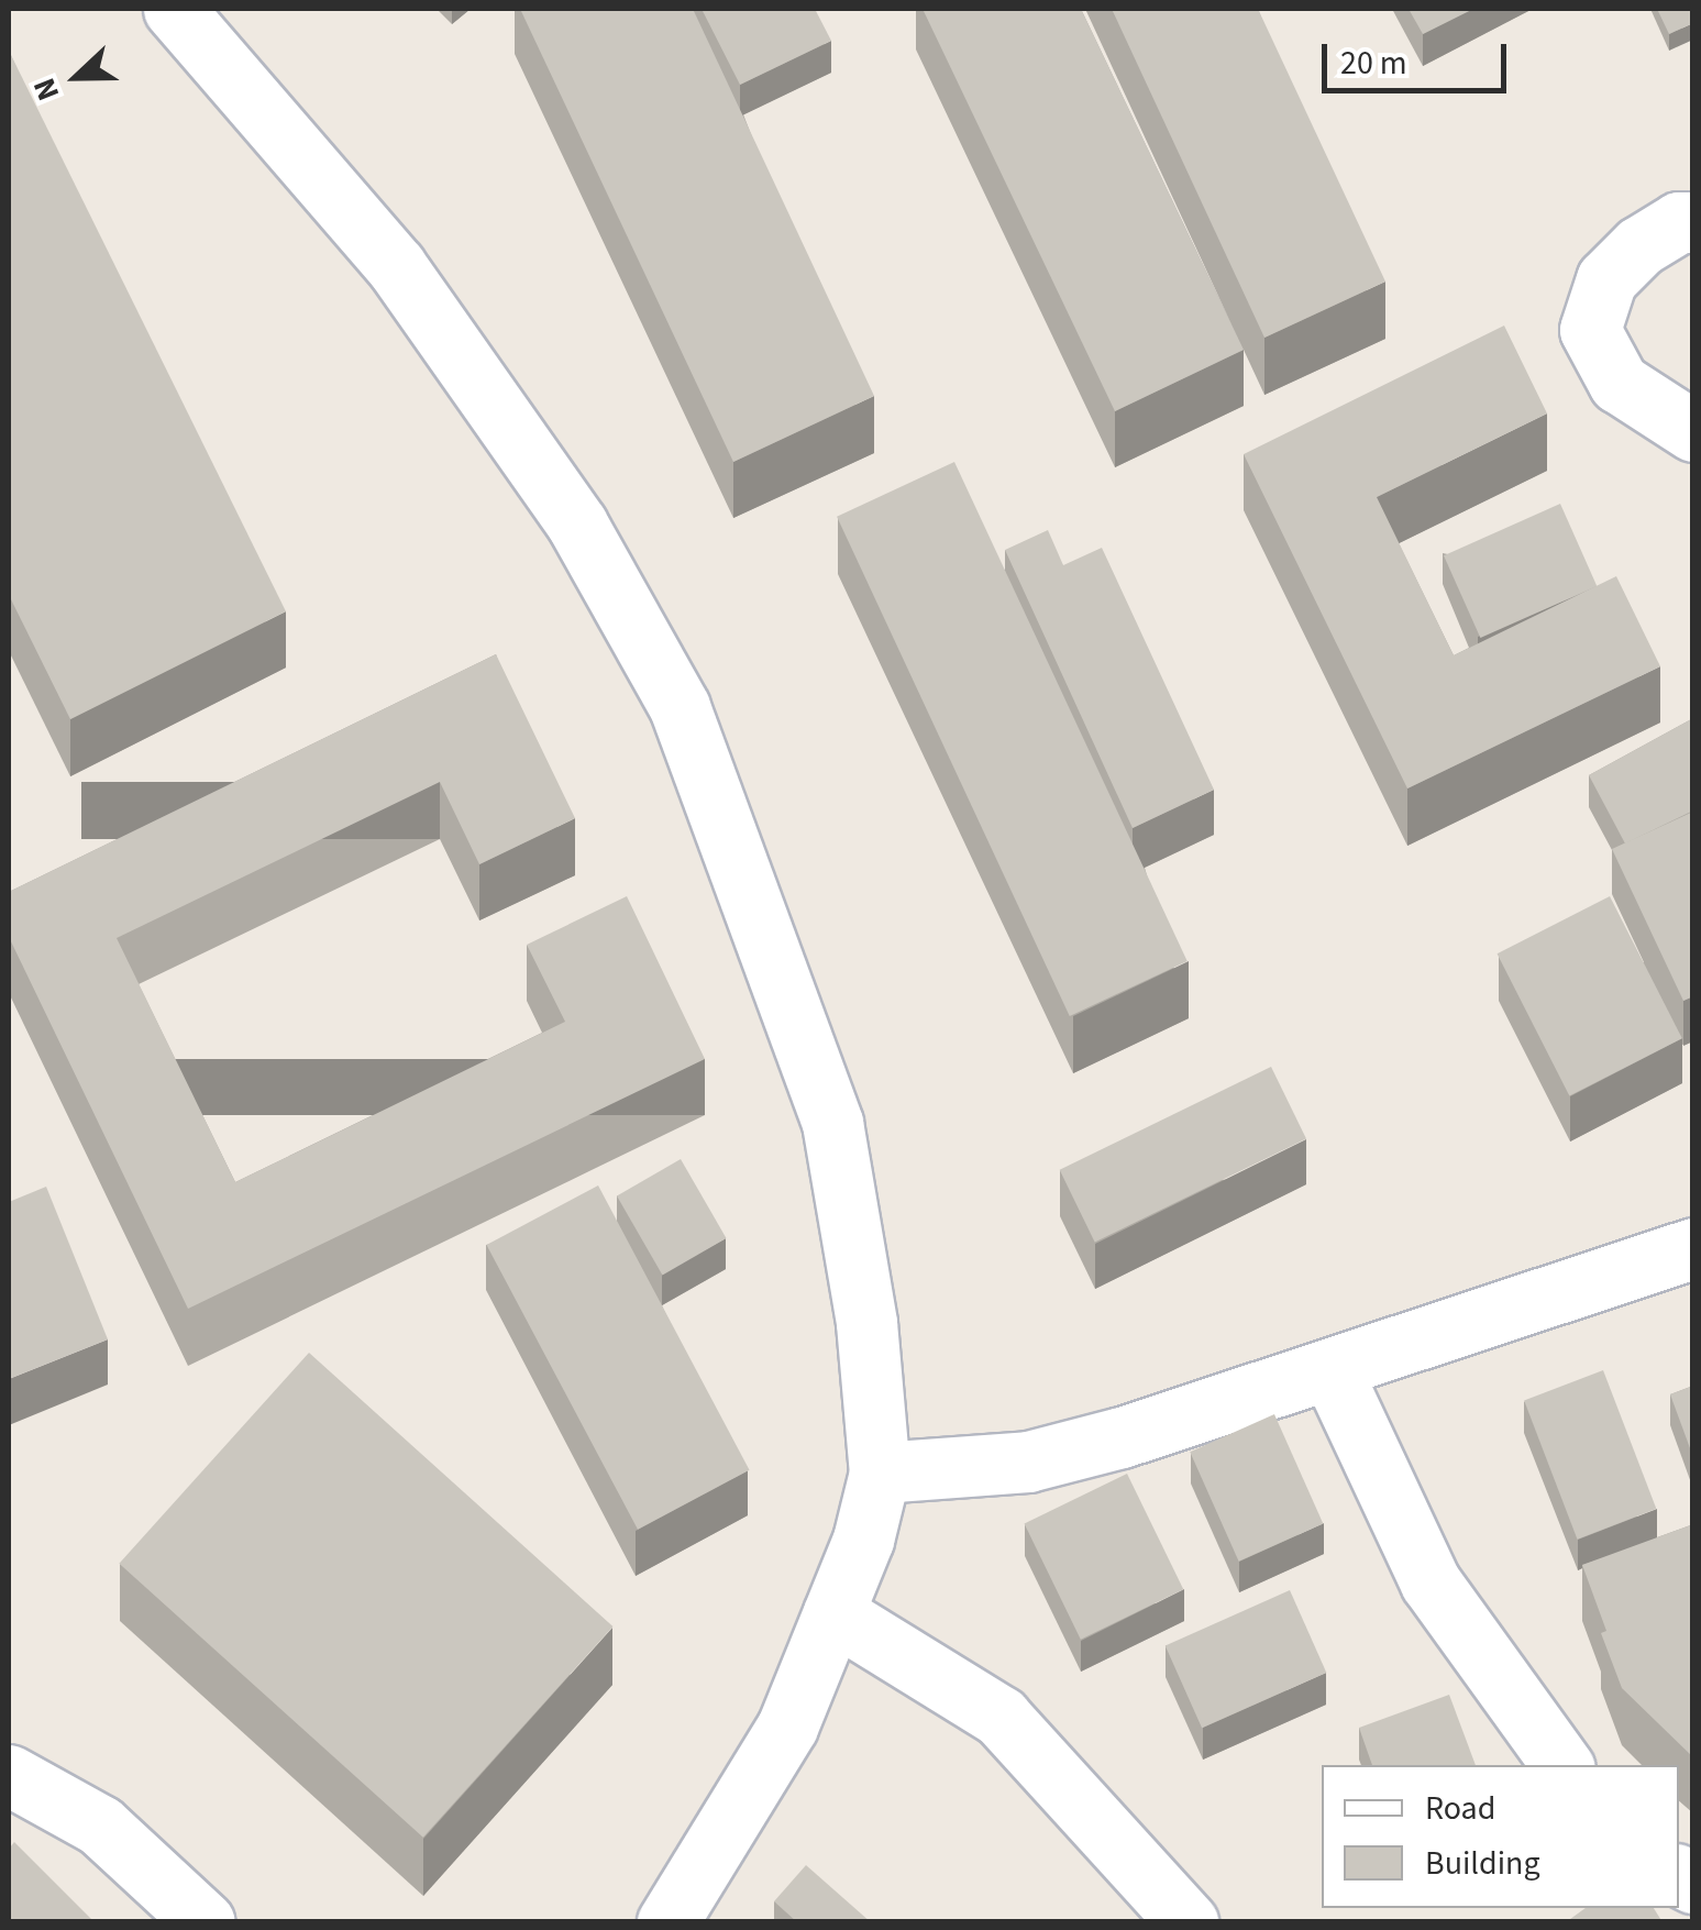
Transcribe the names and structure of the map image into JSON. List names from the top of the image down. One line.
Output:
{"legend":["Road","Building"],"scale_bar":"20 m","north":"left"}
